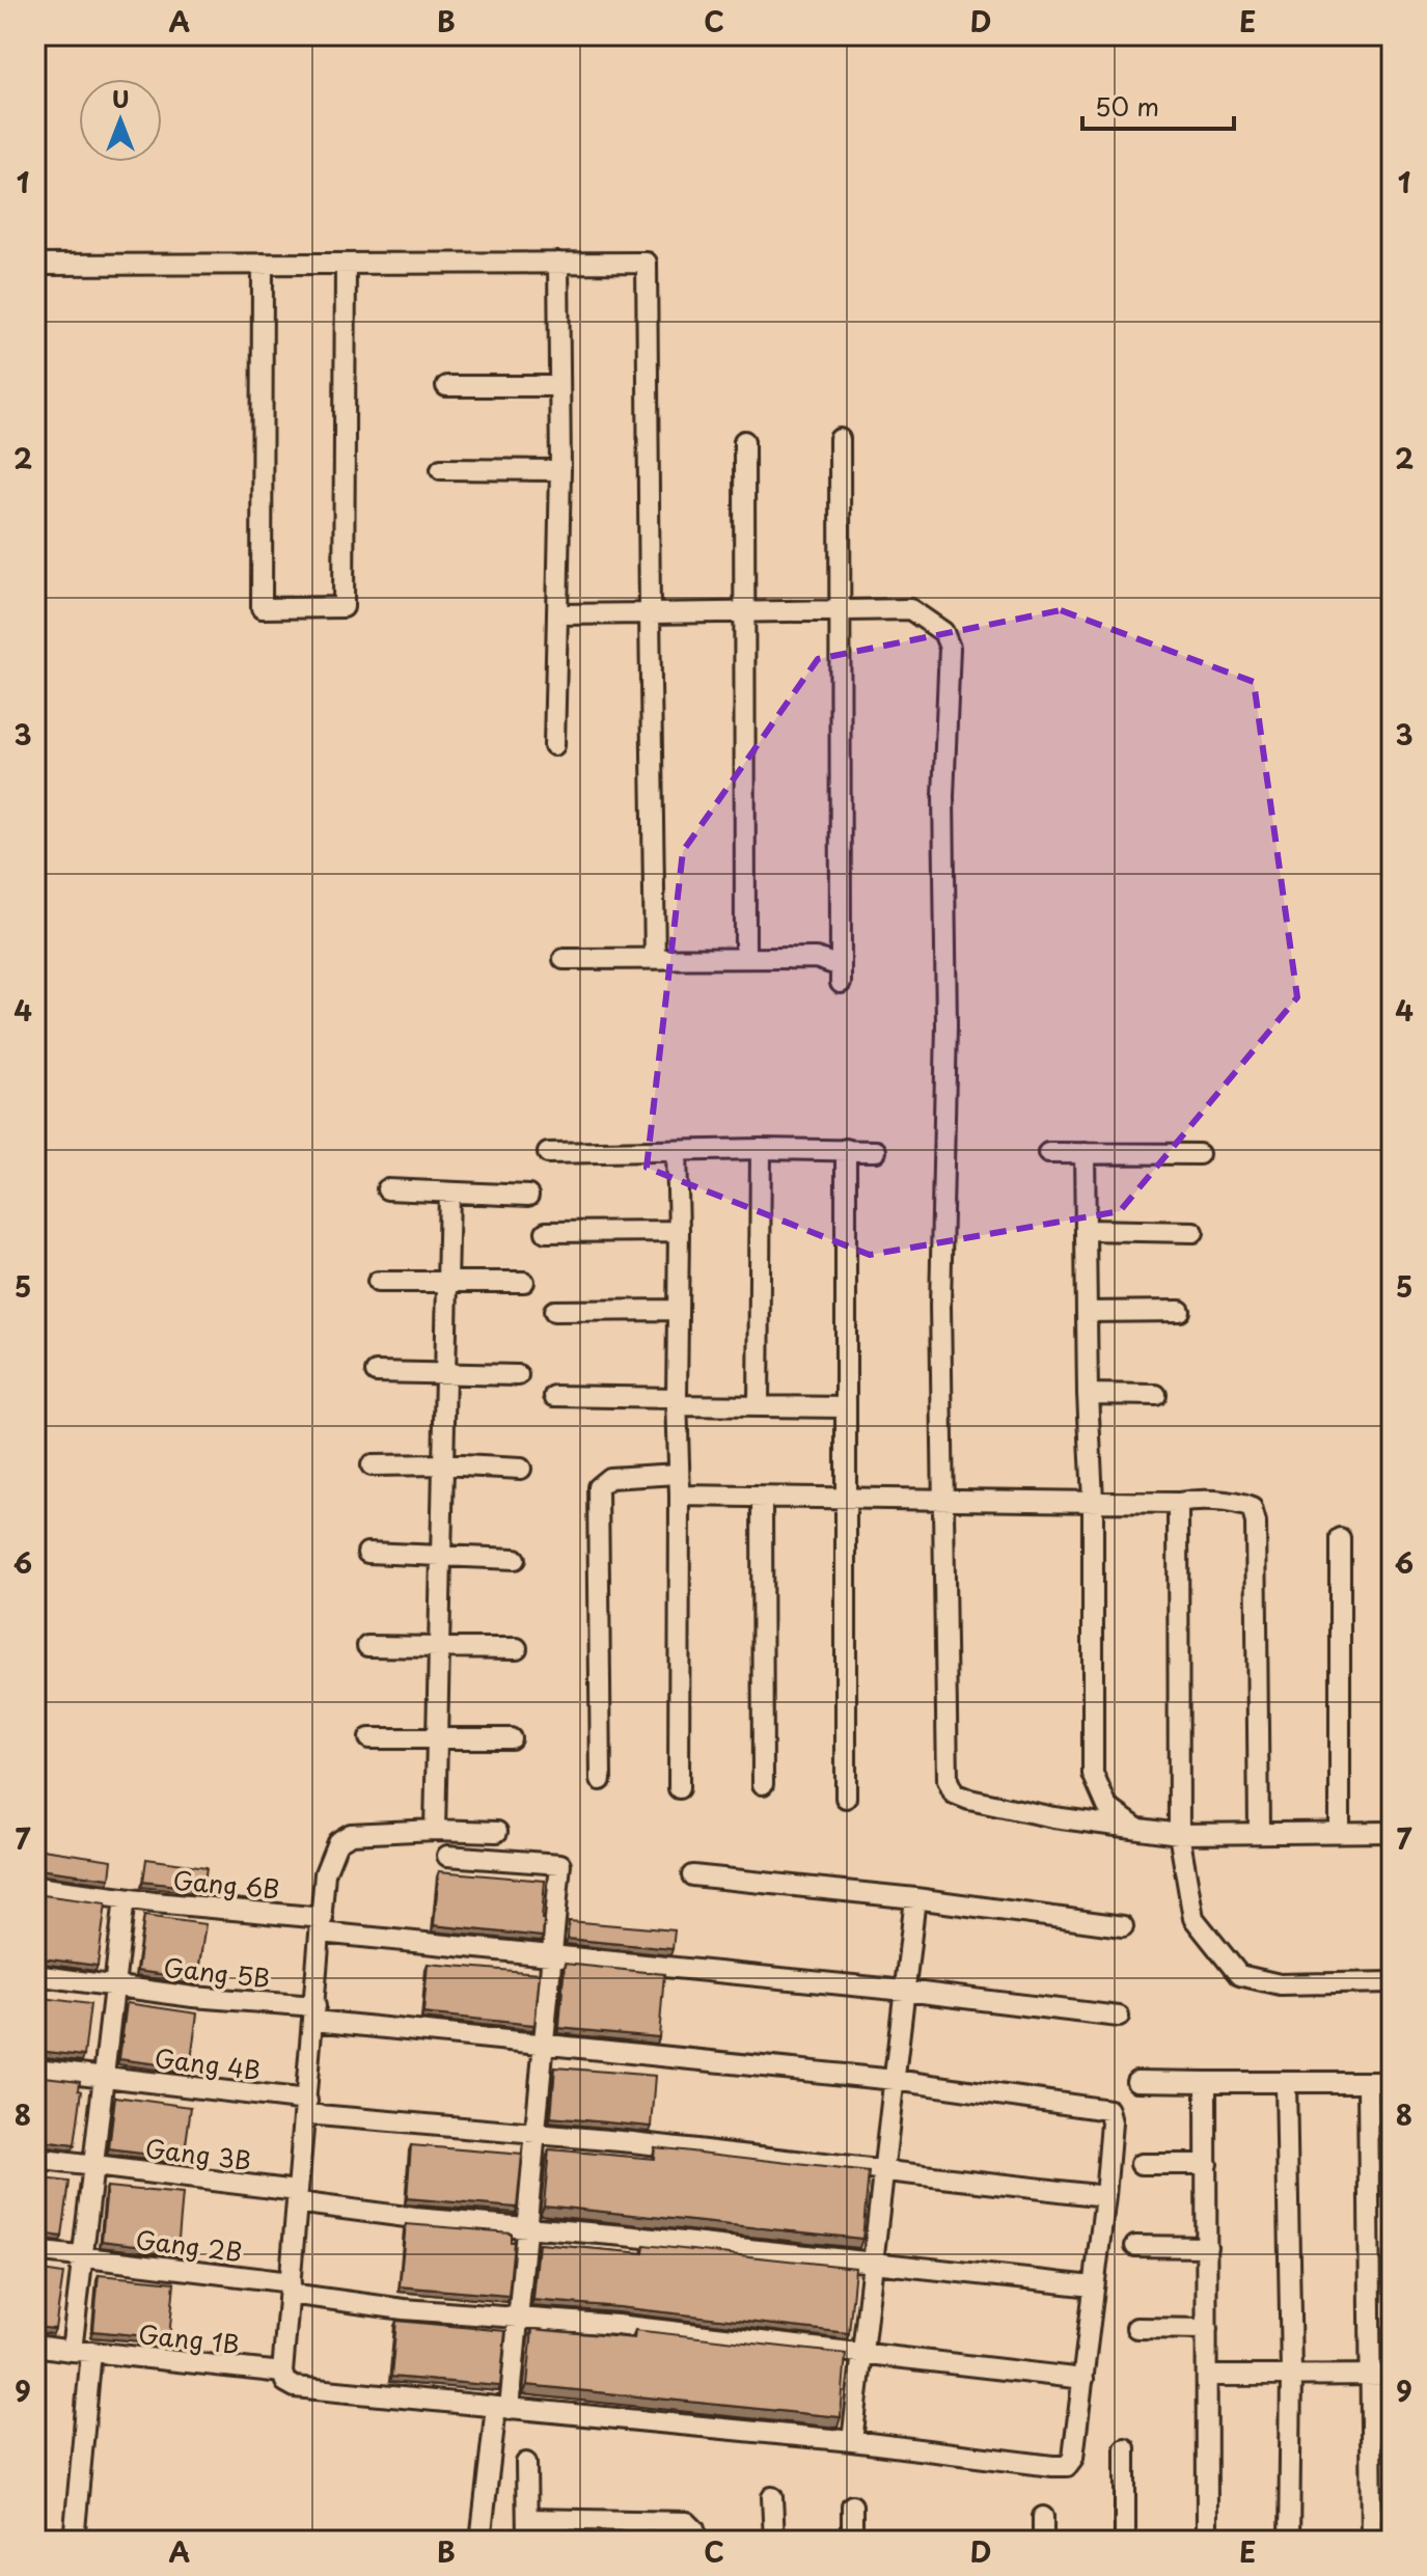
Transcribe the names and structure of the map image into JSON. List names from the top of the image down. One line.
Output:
{"streets":{"street":["Gang 6B","Gang 5B","Gang 4B","Gang 3B","Gang 2B","Gang 1B"]},"crossings":[["Gang 5B","Gang 4B"]],"scale_bar":"50 m","north":"top","grid":{"columns":["A","B","C","D","E"],"rows":["1","2","3","4","5","6","7","8","9"]}}
